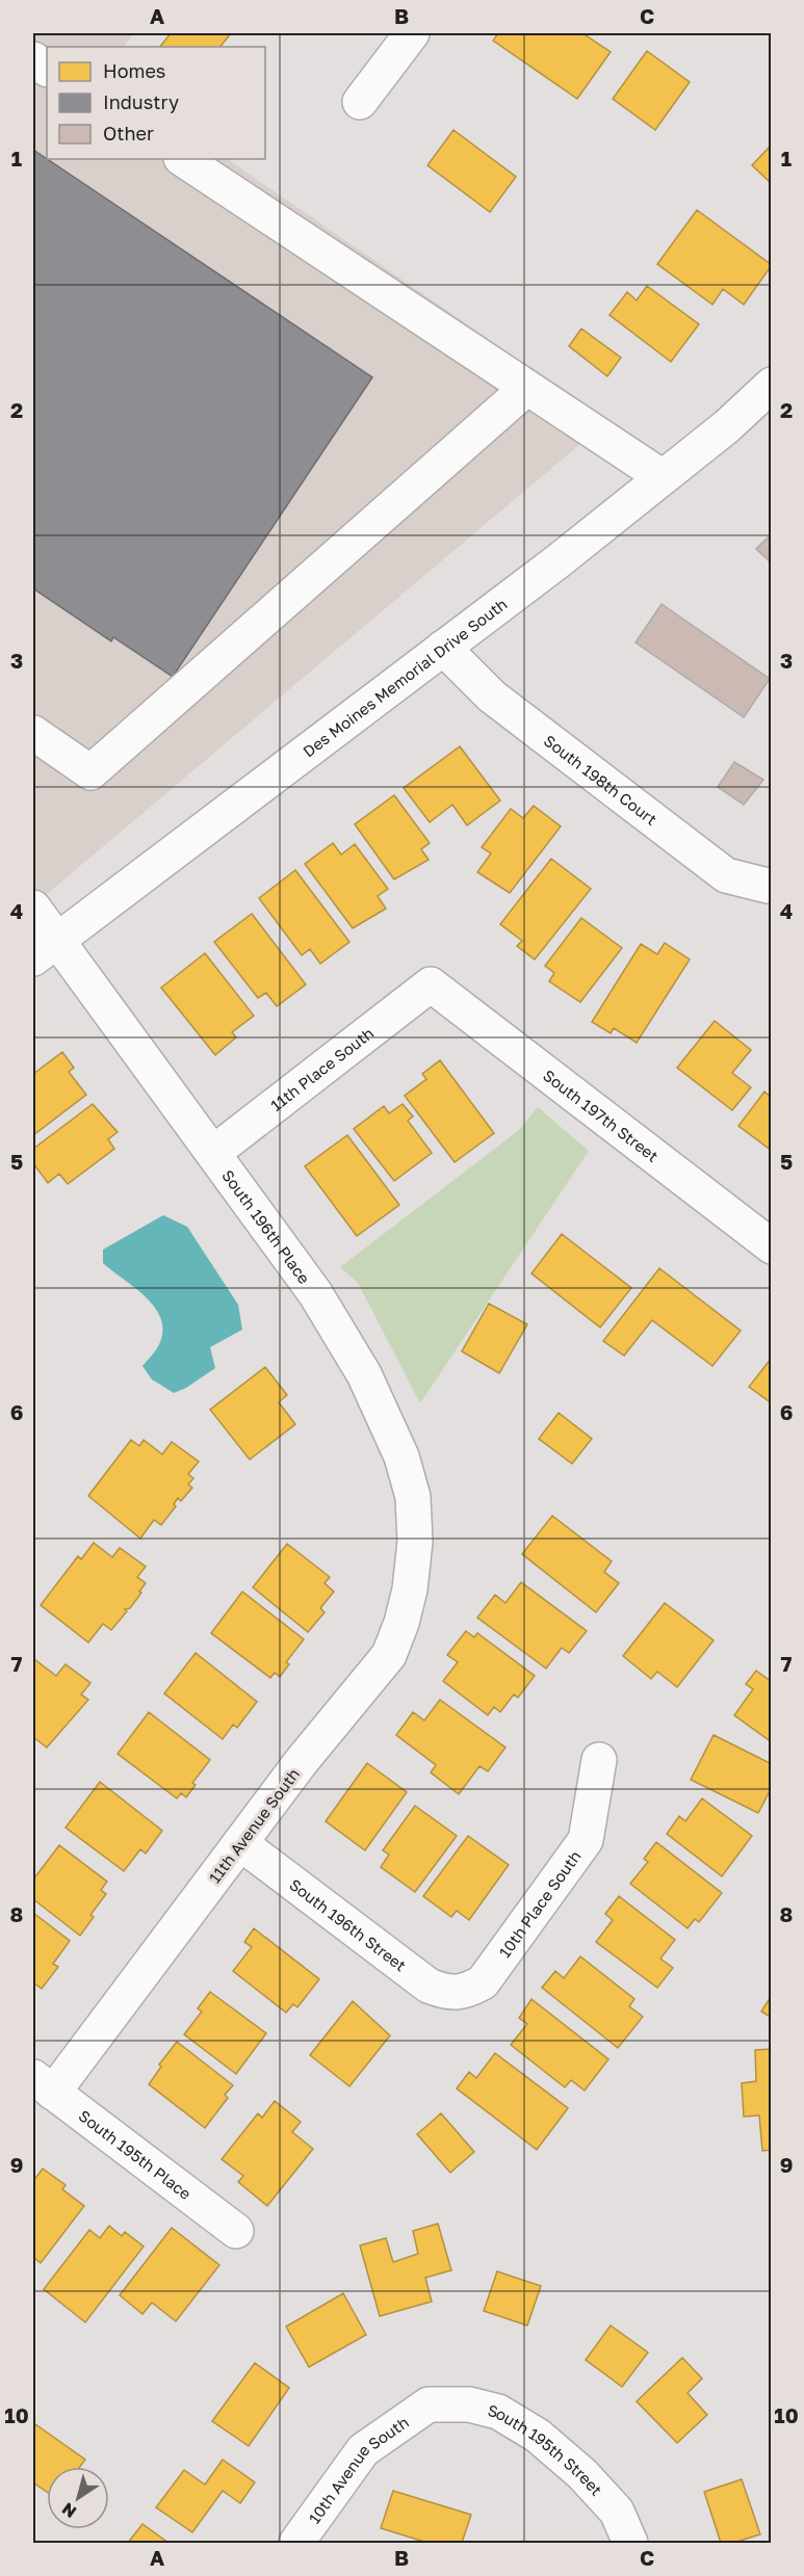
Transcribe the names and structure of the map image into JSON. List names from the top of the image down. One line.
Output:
{"streets":{"street":["Des Moines Memorial Drive South","South 198th Court","11th Place South","South 197th Street","South 196th Place","11th Avenue South","10th Place South","South 196th Street","South 195th Place","South 195th Street","10th Avenue South"]},"crossings":[["Des Moines Memorial Drive South","South 198th Court"],["Des Moines Memorial Drive South","South 196th Place"],["11th Place South","South 197th Street"],["11th Place South","South 196th Place"],["South 196th Place","11th Avenue South"],["11th Avenue South","South 196th Street"],["11th Avenue South","South 195th Place"],["10th Place South","South 196th Street"],["South 195th Street","10th Avenue South"]],"legend":["Homes","Industry","Other"],"north":"bottom left","grid":{"columns":["A","B","C"],"rows":["1","2","3","4","5","6","7","8","9","10"]}}
